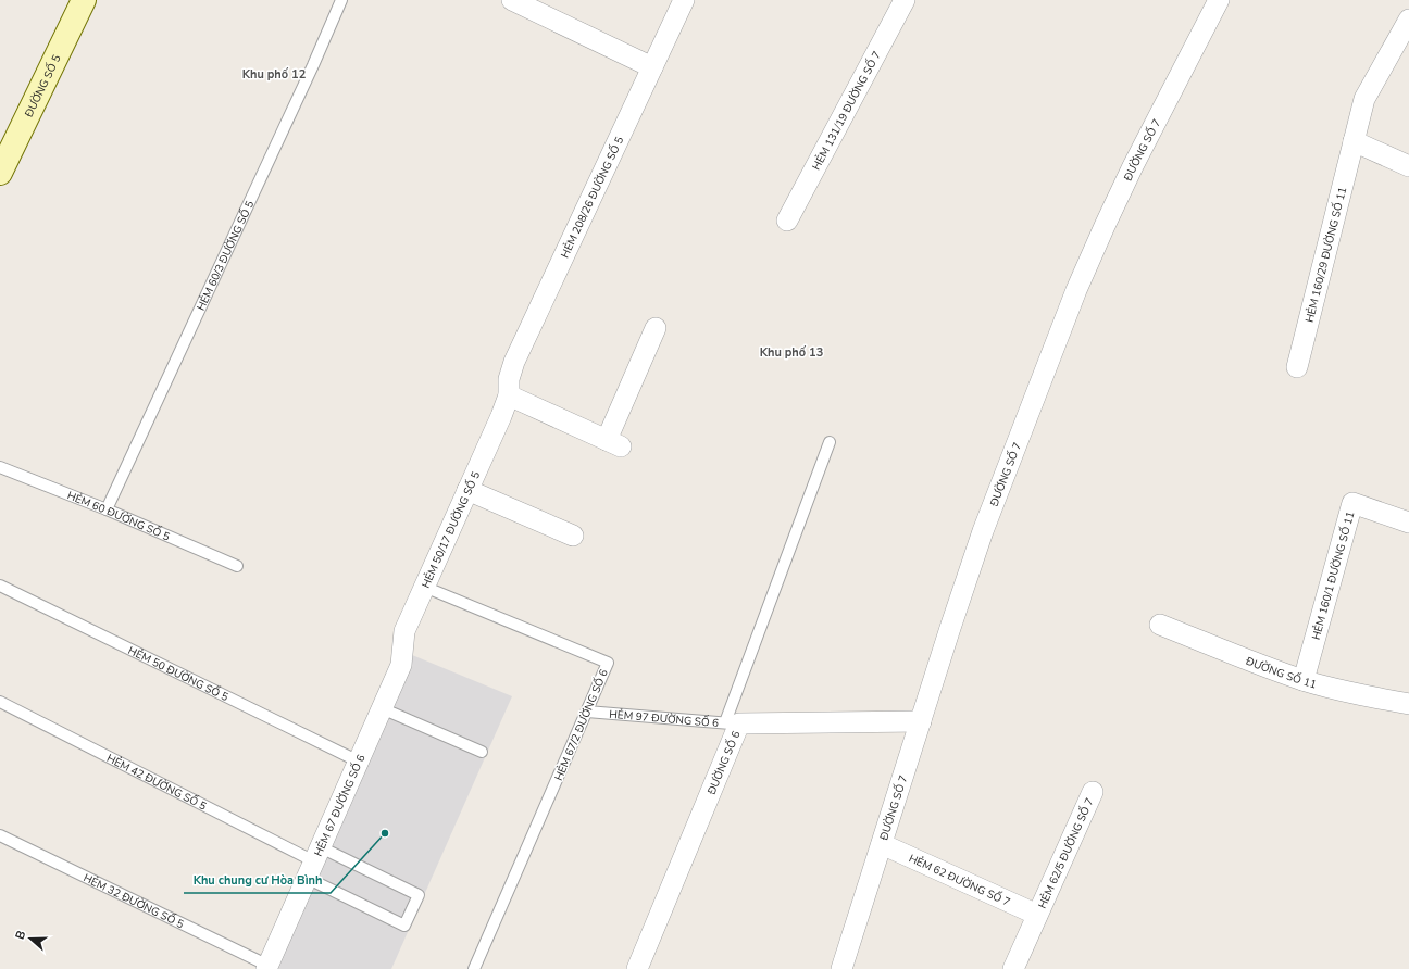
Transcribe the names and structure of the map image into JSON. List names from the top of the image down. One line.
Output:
{"streets":{"street":["ĐƯỜNG SỐ 5","HẺM 131/19 ĐƯỜNG SỐ 7","ĐƯỜNG SỐ 7","HẺM 208/26 ĐƯỜNG SỐ 5","HẺM 160/29 ĐƯỜNG SỐ 11","HẺM 50/17 ĐƯỜNG SỐ 5","HẺM 160/1 ĐƯỜNG SỐ 11","ĐƯỜNG SỐ 11","ĐƯỜNG SỐ 6","HẺM 67 ĐƯỜNG SỐ 6","HẺM 62/5 ĐƯỜNG SỐ 7","HẺM 62 ĐƯỜNG SỐ 7"],"lane":["HẺM 60/3 ĐƯỜNG SỐ 5","HẺM 60 ĐƯỜNG SỐ 5","HẺM 50 ĐƯỜNG SỐ 5","HẺM 97 ĐƯỜNG SỐ 6","HẺM 67/2 ĐƯỜNG SỐ 6","HẺM 42 ĐƯỜNG SỐ 5","HẺM 32 ĐƯỜNG SỐ 5"]},"crossings":[["ĐƯỜNG SỐ 7","ĐƯỜNG SỐ 6"],["ĐƯỜNG SỐ 7","HẺM 62 ĐƯỜNG SỐ 7"],["HẺM 208/26 ĐƯỜNG SỐ 5","HẺM 50/17 ĐƯỜNG SỐ 5"],["HẺM 60/3 ĐƯỜNG SỐ 5","HẺM 60 ĐƯỜNG SỐ 5"],["HẺM 50/17 ĐƯỜNG SỐ 5","HẺM 67/2 ĐƯỜNG SỐ 6"],["HẺM 50/17 ĐƯỜNG SỐ 5","HẺM 67 ĐƯỜNG SỐ 6"],["HẺM 160/1 ĐƯỜNG SỐ 11","ĐƯỜNG SỐ 11"],["HẺM 50 ĐƯỜNG SỐ 5","HẺM 67 ĐƯỜNG SỐ 6"],["HẺM 97 ĐƯỜNG SỐ 6","HẺM 67/2 ĐƯỜNG SỐ 6"],["HẺM 97 ĐƯỜNG SỐ 6","ĐƯỜNG SỐ 6"],["HẺM 42 ĐƯỜNG SỐ 5","HẺM 67 ĐƯỜNG SỐ 6"],["HẺM 67 ĐƯỜNG SỐ 6","HẺM 32 ĐƯỜNG SỐ 5"],["HẺM 62/5 ĐƯỜNG SỐ 7","HẺM 62 ĐƯỜNG SỐ 7"]],"districts":["Khu phố 12","Khu phố 13"],"places":["Khu chung cư Hòa Bình"],"north":"left"}
